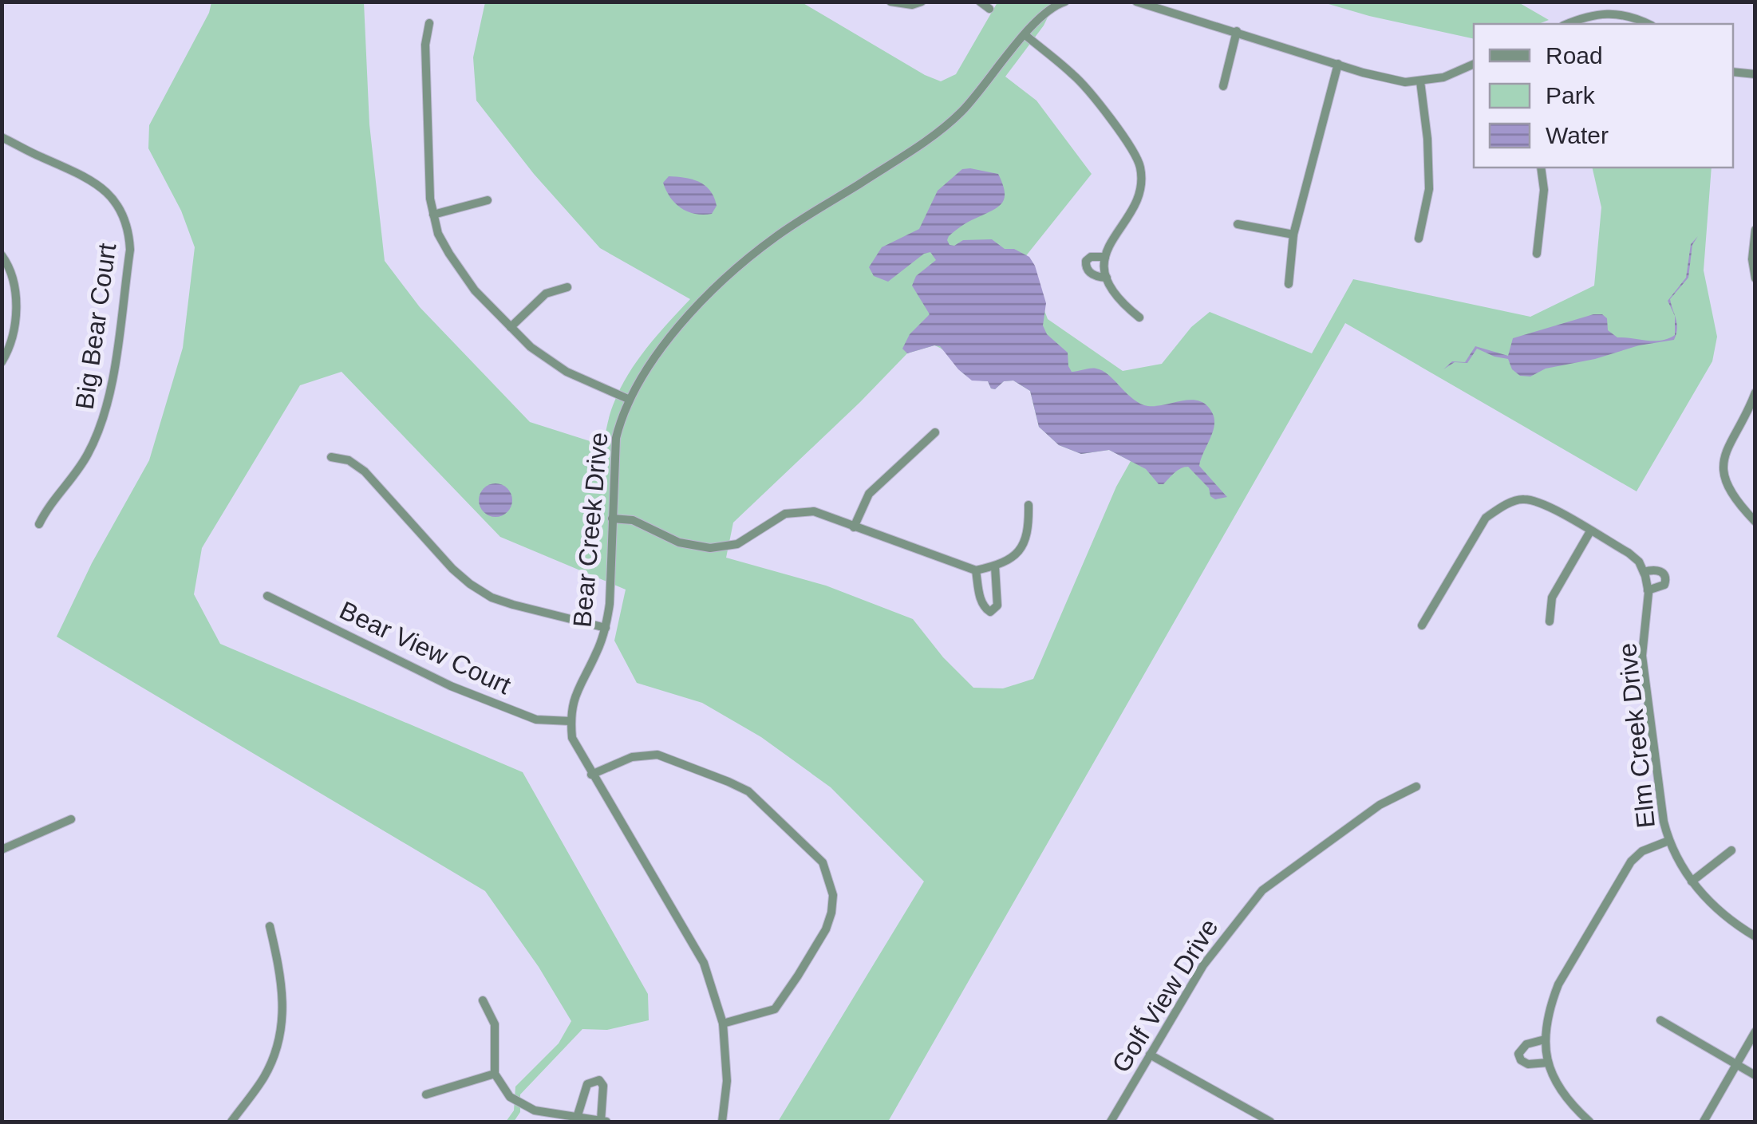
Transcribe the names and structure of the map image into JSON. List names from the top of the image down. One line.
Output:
{"streets":{"street":["Big Bear Court","Bear Creek Drive","Bear View Court","Elm Creek Drive","Golf View Drive"]},"crossings":[["Bear Creek Drive","Bear View Court"]],"legend":["Road","Park","Water"]}
